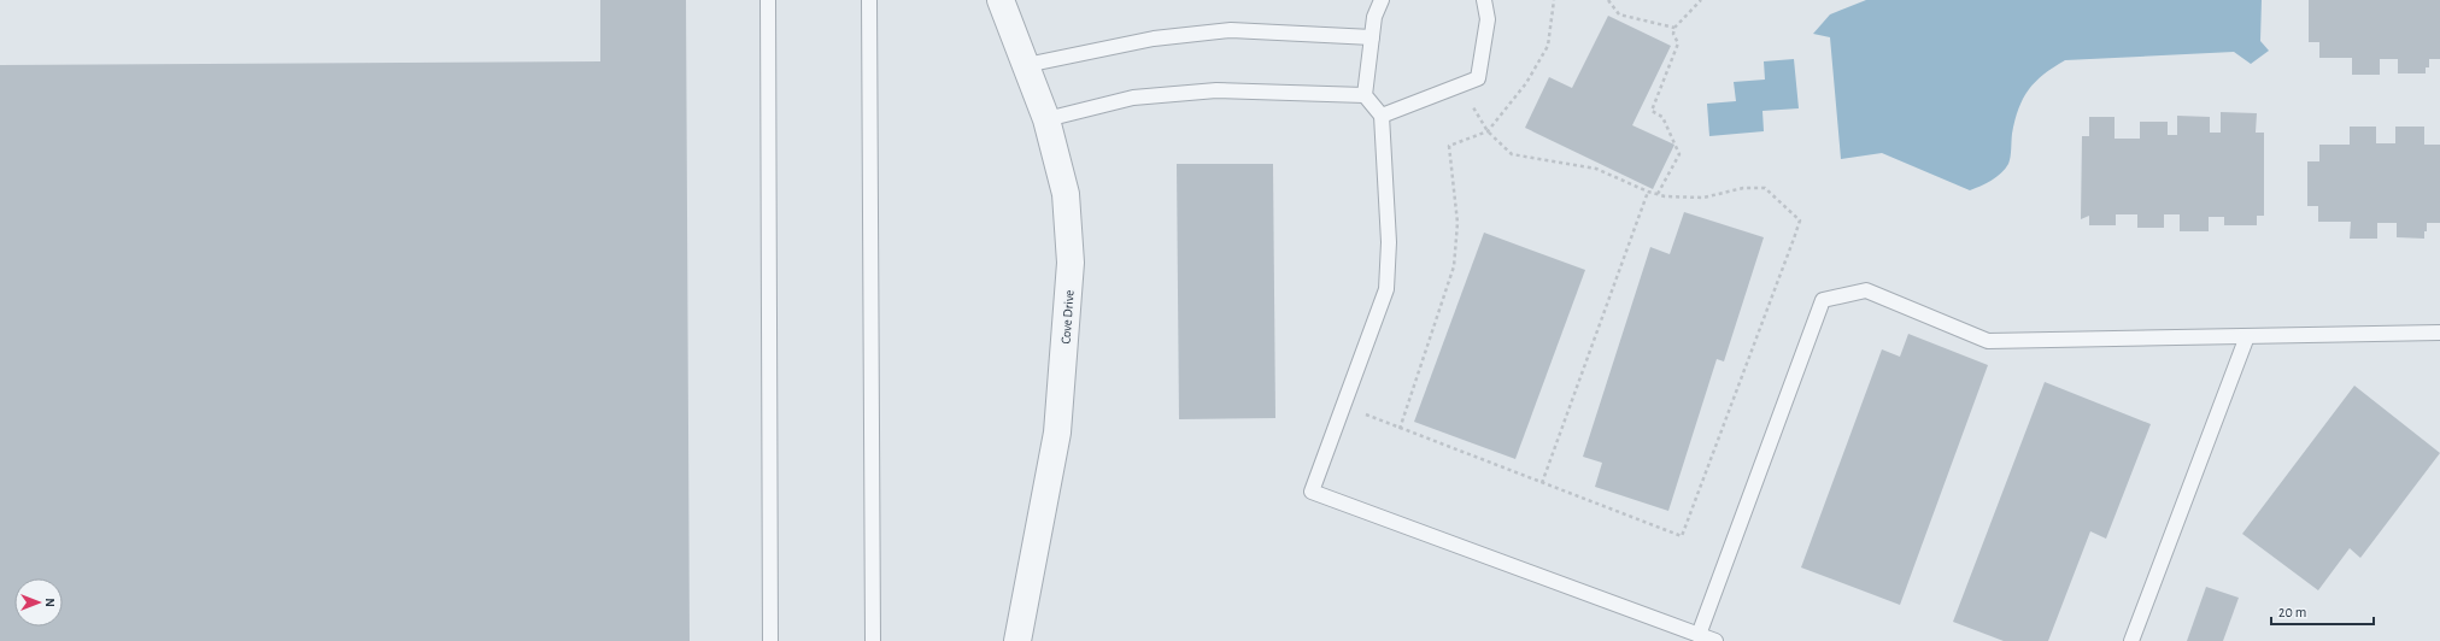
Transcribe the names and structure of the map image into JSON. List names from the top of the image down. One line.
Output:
{"streets":{"street":["Cove Drive"]},"scale_bar":"20 m","north":"right"}
